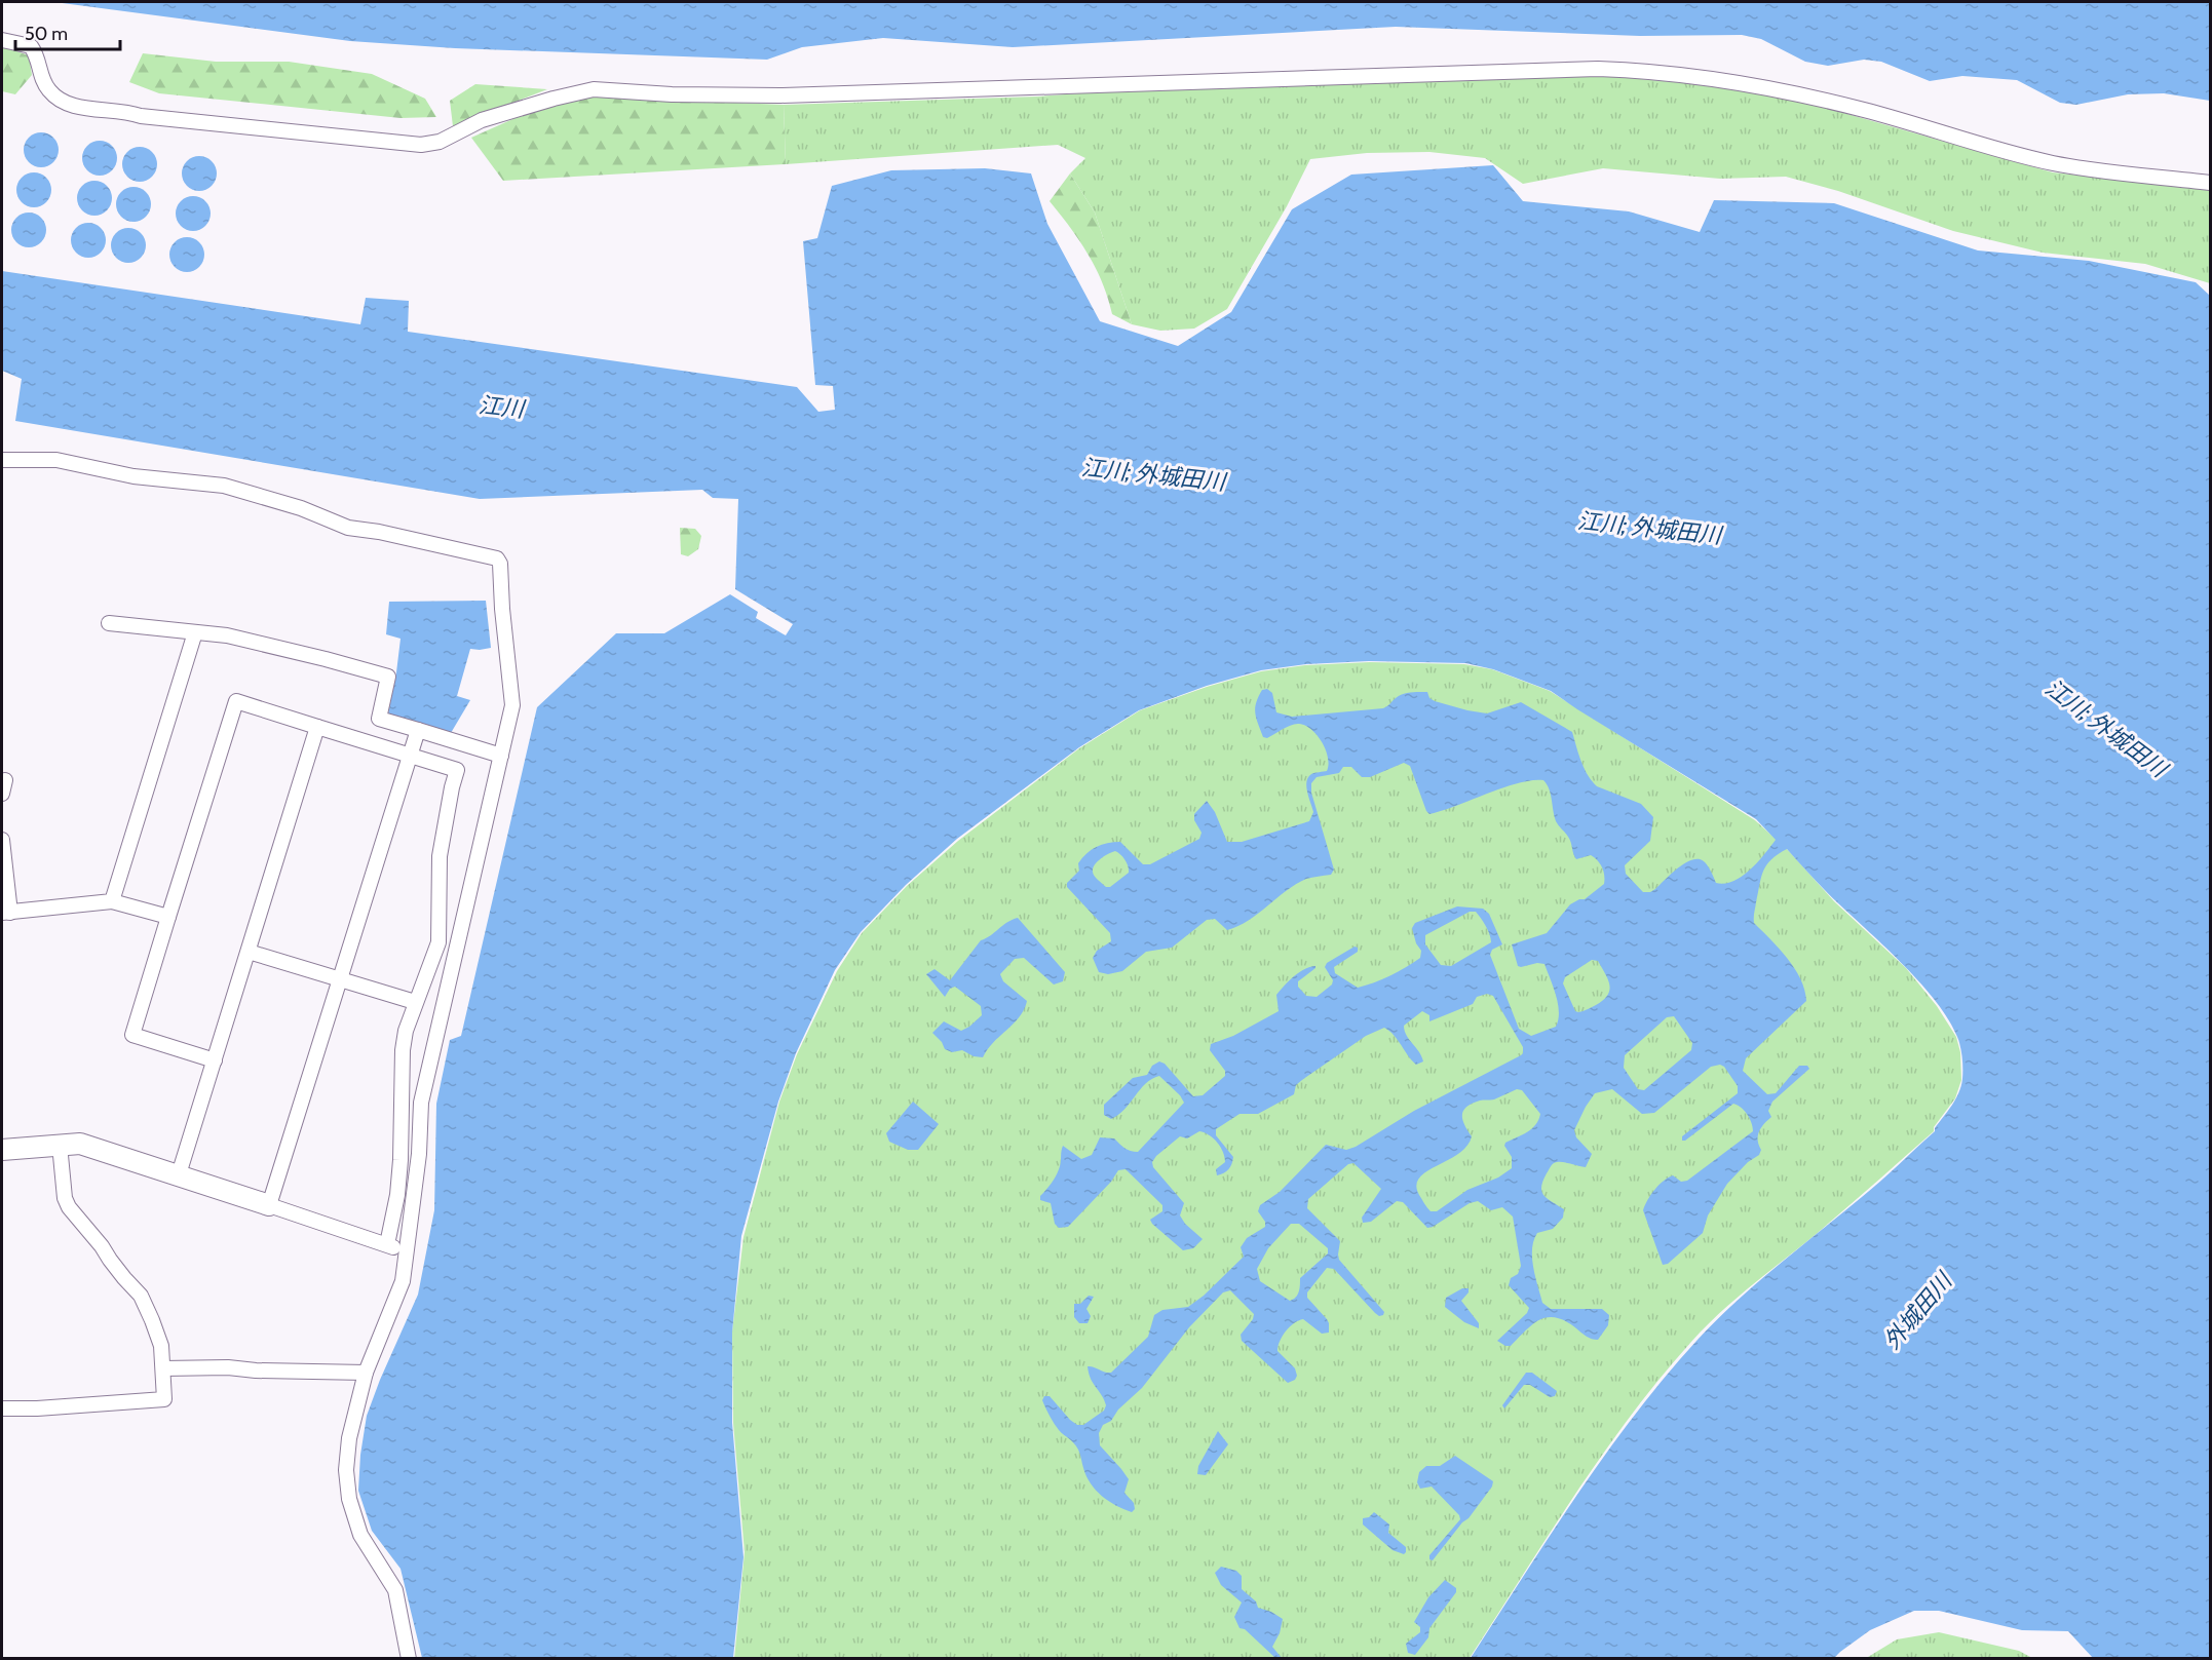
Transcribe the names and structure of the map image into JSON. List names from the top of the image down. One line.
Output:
{"water":["江川","江川; 外城田川","外城田川"],"scale_bar":"50 m"}
